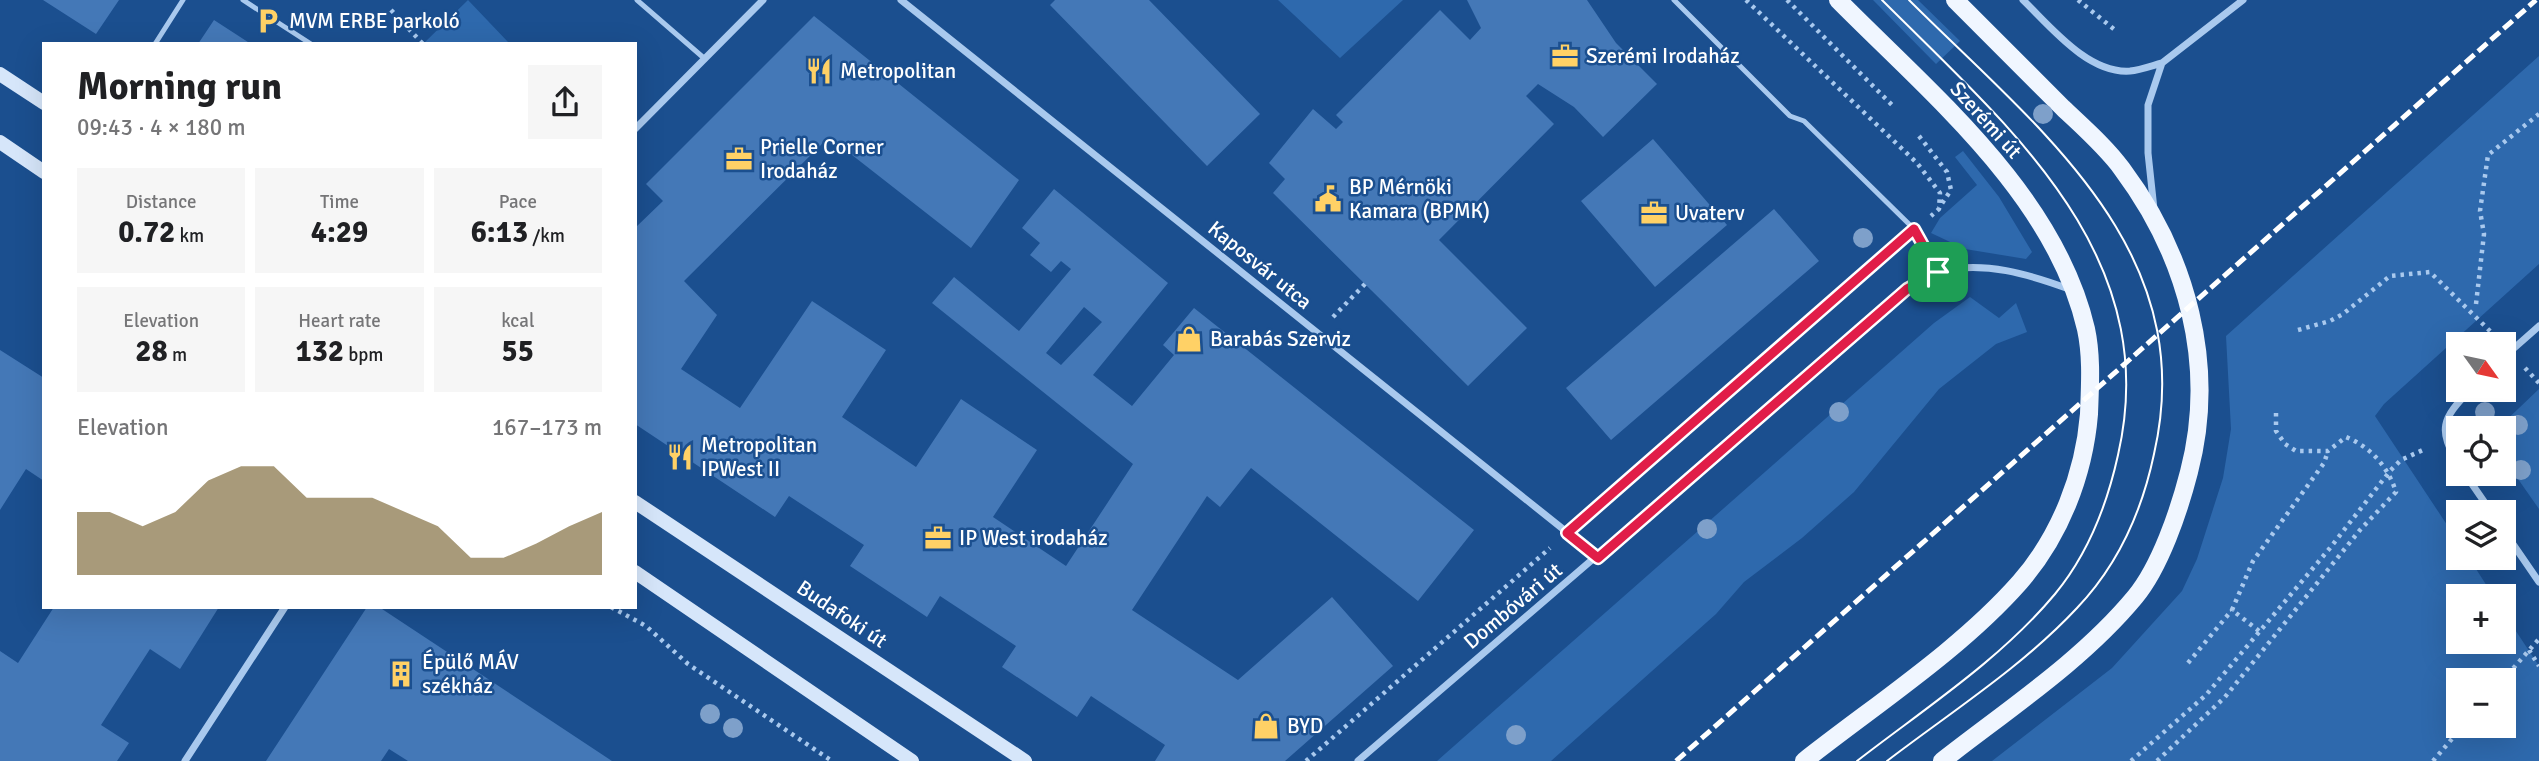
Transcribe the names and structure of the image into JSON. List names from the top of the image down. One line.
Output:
{"streets":{"main road":["Szerémi út","Budafoki út"],"street":["Kaposvár utca","Dombóvári út"]},"crossings":[["Szerémi út","Dombóvári út"],["Kaposvár utca","Dombóvári út"]],"places":{"parking":["MVM ERBE parkoló"],"office":["Szerémi Irodaház","Prielle Corner Irodaház","Uvaterv","IP West irodaház"],"restaurant":["Metropolitan","Metropolitan IPWest II"],"public building":["BP Mérnöki Kamara (BPMK)"],"shop":["Barabás Szerviz","BYD"],"building":["Épülő MÁV székház"]},"north":"bottom right","page":{"heading":["Morning run","09:43 · 4 × 180 m"],"stats":[["Distance","0.72 km"],["Time","4:29"],["Pace","6:13 /km"],["Elevation","28 m"],["Heart rate","132 bpm"],["kcal","55"]],"map_buttons":["+","−"],"chart":["Elevation","167–173 m"]}}
